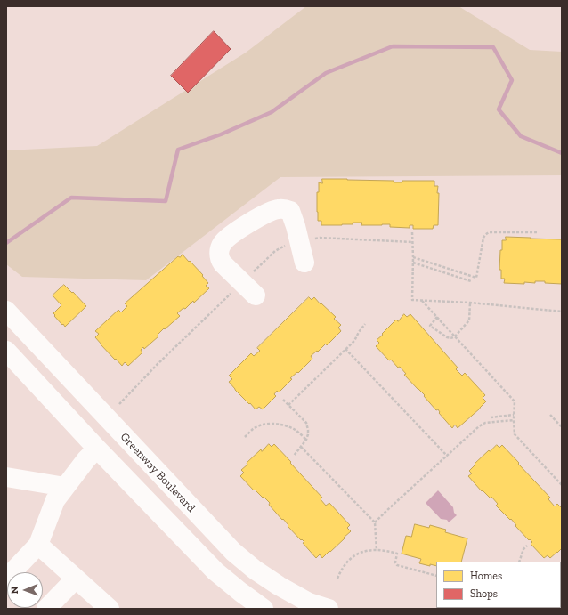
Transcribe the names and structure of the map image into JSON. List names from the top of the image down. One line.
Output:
{"streets":{"street":["Greenway Boulevard"]},"legend":["Homes","Shops"],"north":"left"}
